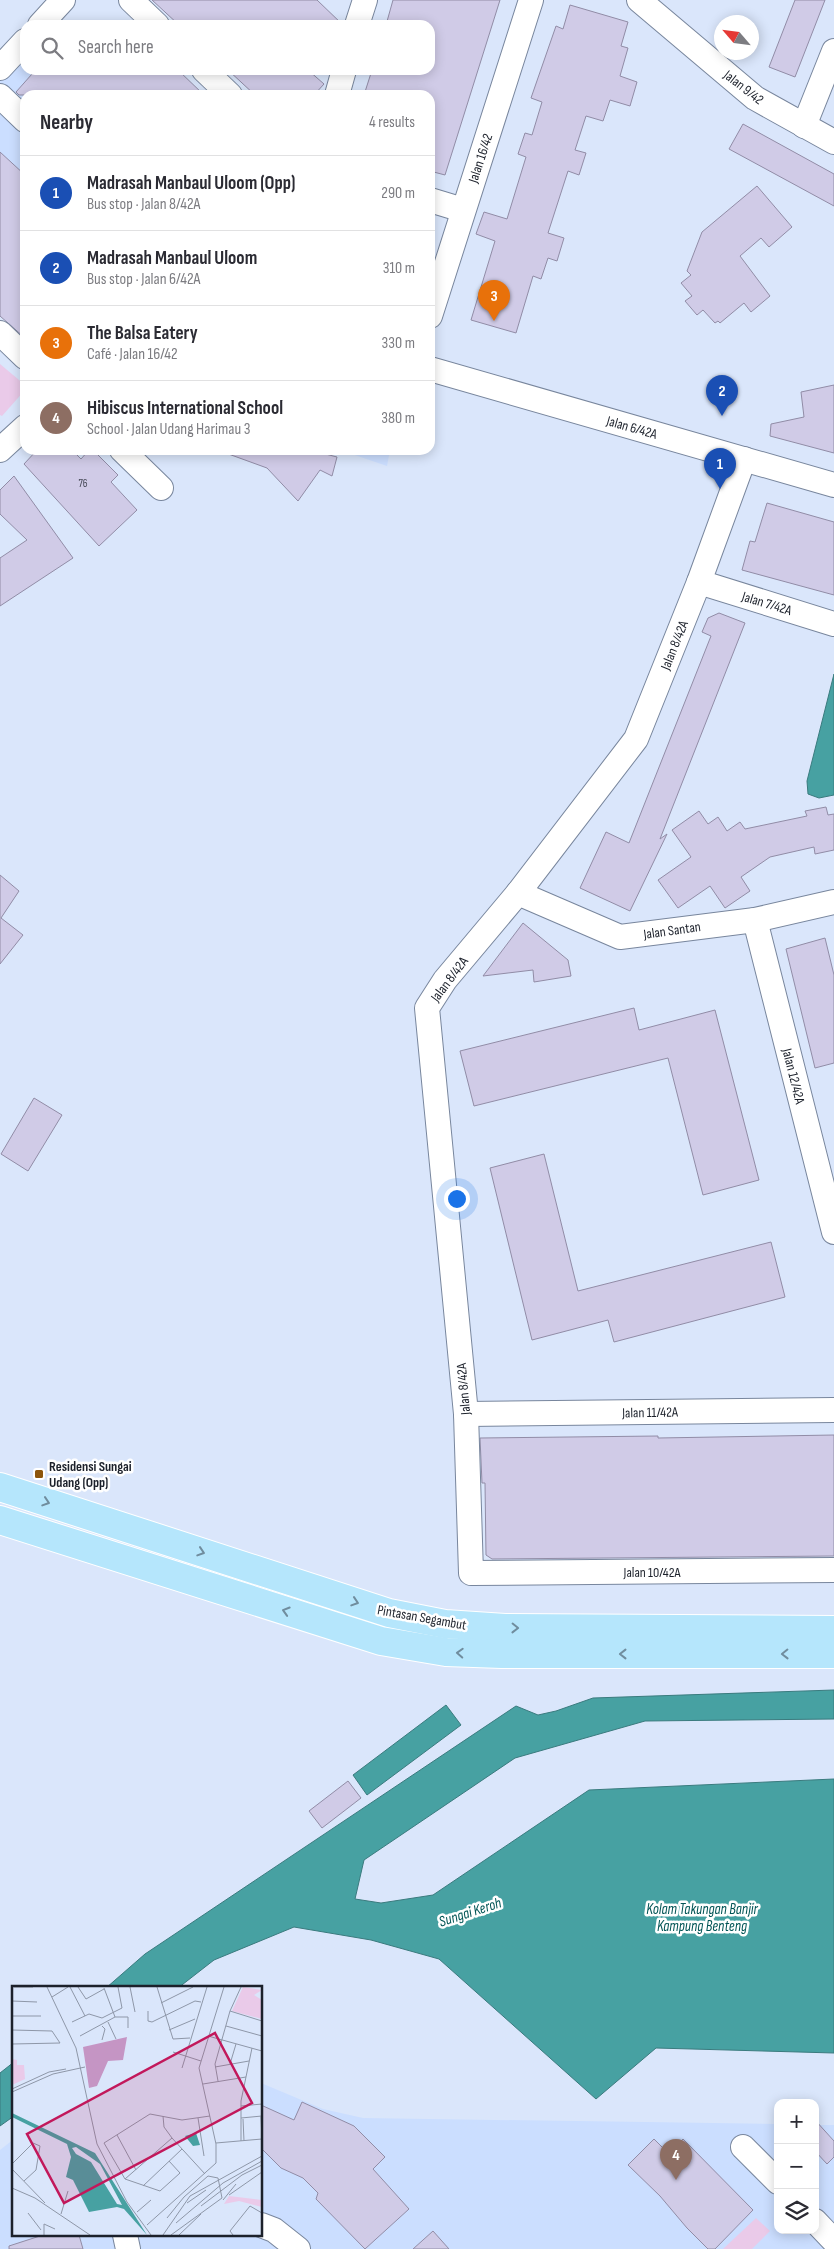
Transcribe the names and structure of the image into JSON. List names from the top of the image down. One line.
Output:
{"streets":{"main road":["Pintasan Segambut"],"street":["Jalan 9/42","Jalan 16/42","Jalan 6/42A","Jalan 7/42A","Jalan 8/42A","Jalan Santan","Jalan 12/42A","Jalan 11/42A","Jalan 10/42A"]},"crossings":[["Jalan 6/42A","Jalan 8/42A"],["Jalan 7/42A","Jalan 8/42A"],["Jalan 8/42A","Jalan Santan"],["Jalan 8/42A","Jalan 11/42A"],["Jalan 8/42A","Jalan 10/42A"],["Jalan Santan","Jalan 12/42A"]],"water":["Kolam Takungan Banjir Kampung Benteng","Sungai Keroh"],"places":{"transit":["Residensi Sungai Udang (Opp)"]},"house_numbers":["76"],"north":"top left","page":{"search":"Search here","heading":["Nearby","4 results"],"list":[{"mark":"1","name":"Madrasah Manbaul Uloom (Opp)","note":"Bus stop · Jalan 8/42A","value":"290 m"},{"mark":"2","name":"Madrasah Manbaul Uloom","note":"Bus stop · Jalan 6/42A","value":"310 m"},{"mark":"3","name":"The Balsa Eatery","note":"Café · Jalan 16/42","value":"330 m"},{"mark":"4","name":"Hibiscus International School","note":"School · Jalan Udang Harimau 3","value":"380 m"}],"pins":["3","2","1","4"],"map_buttons":["+","−"]}}
